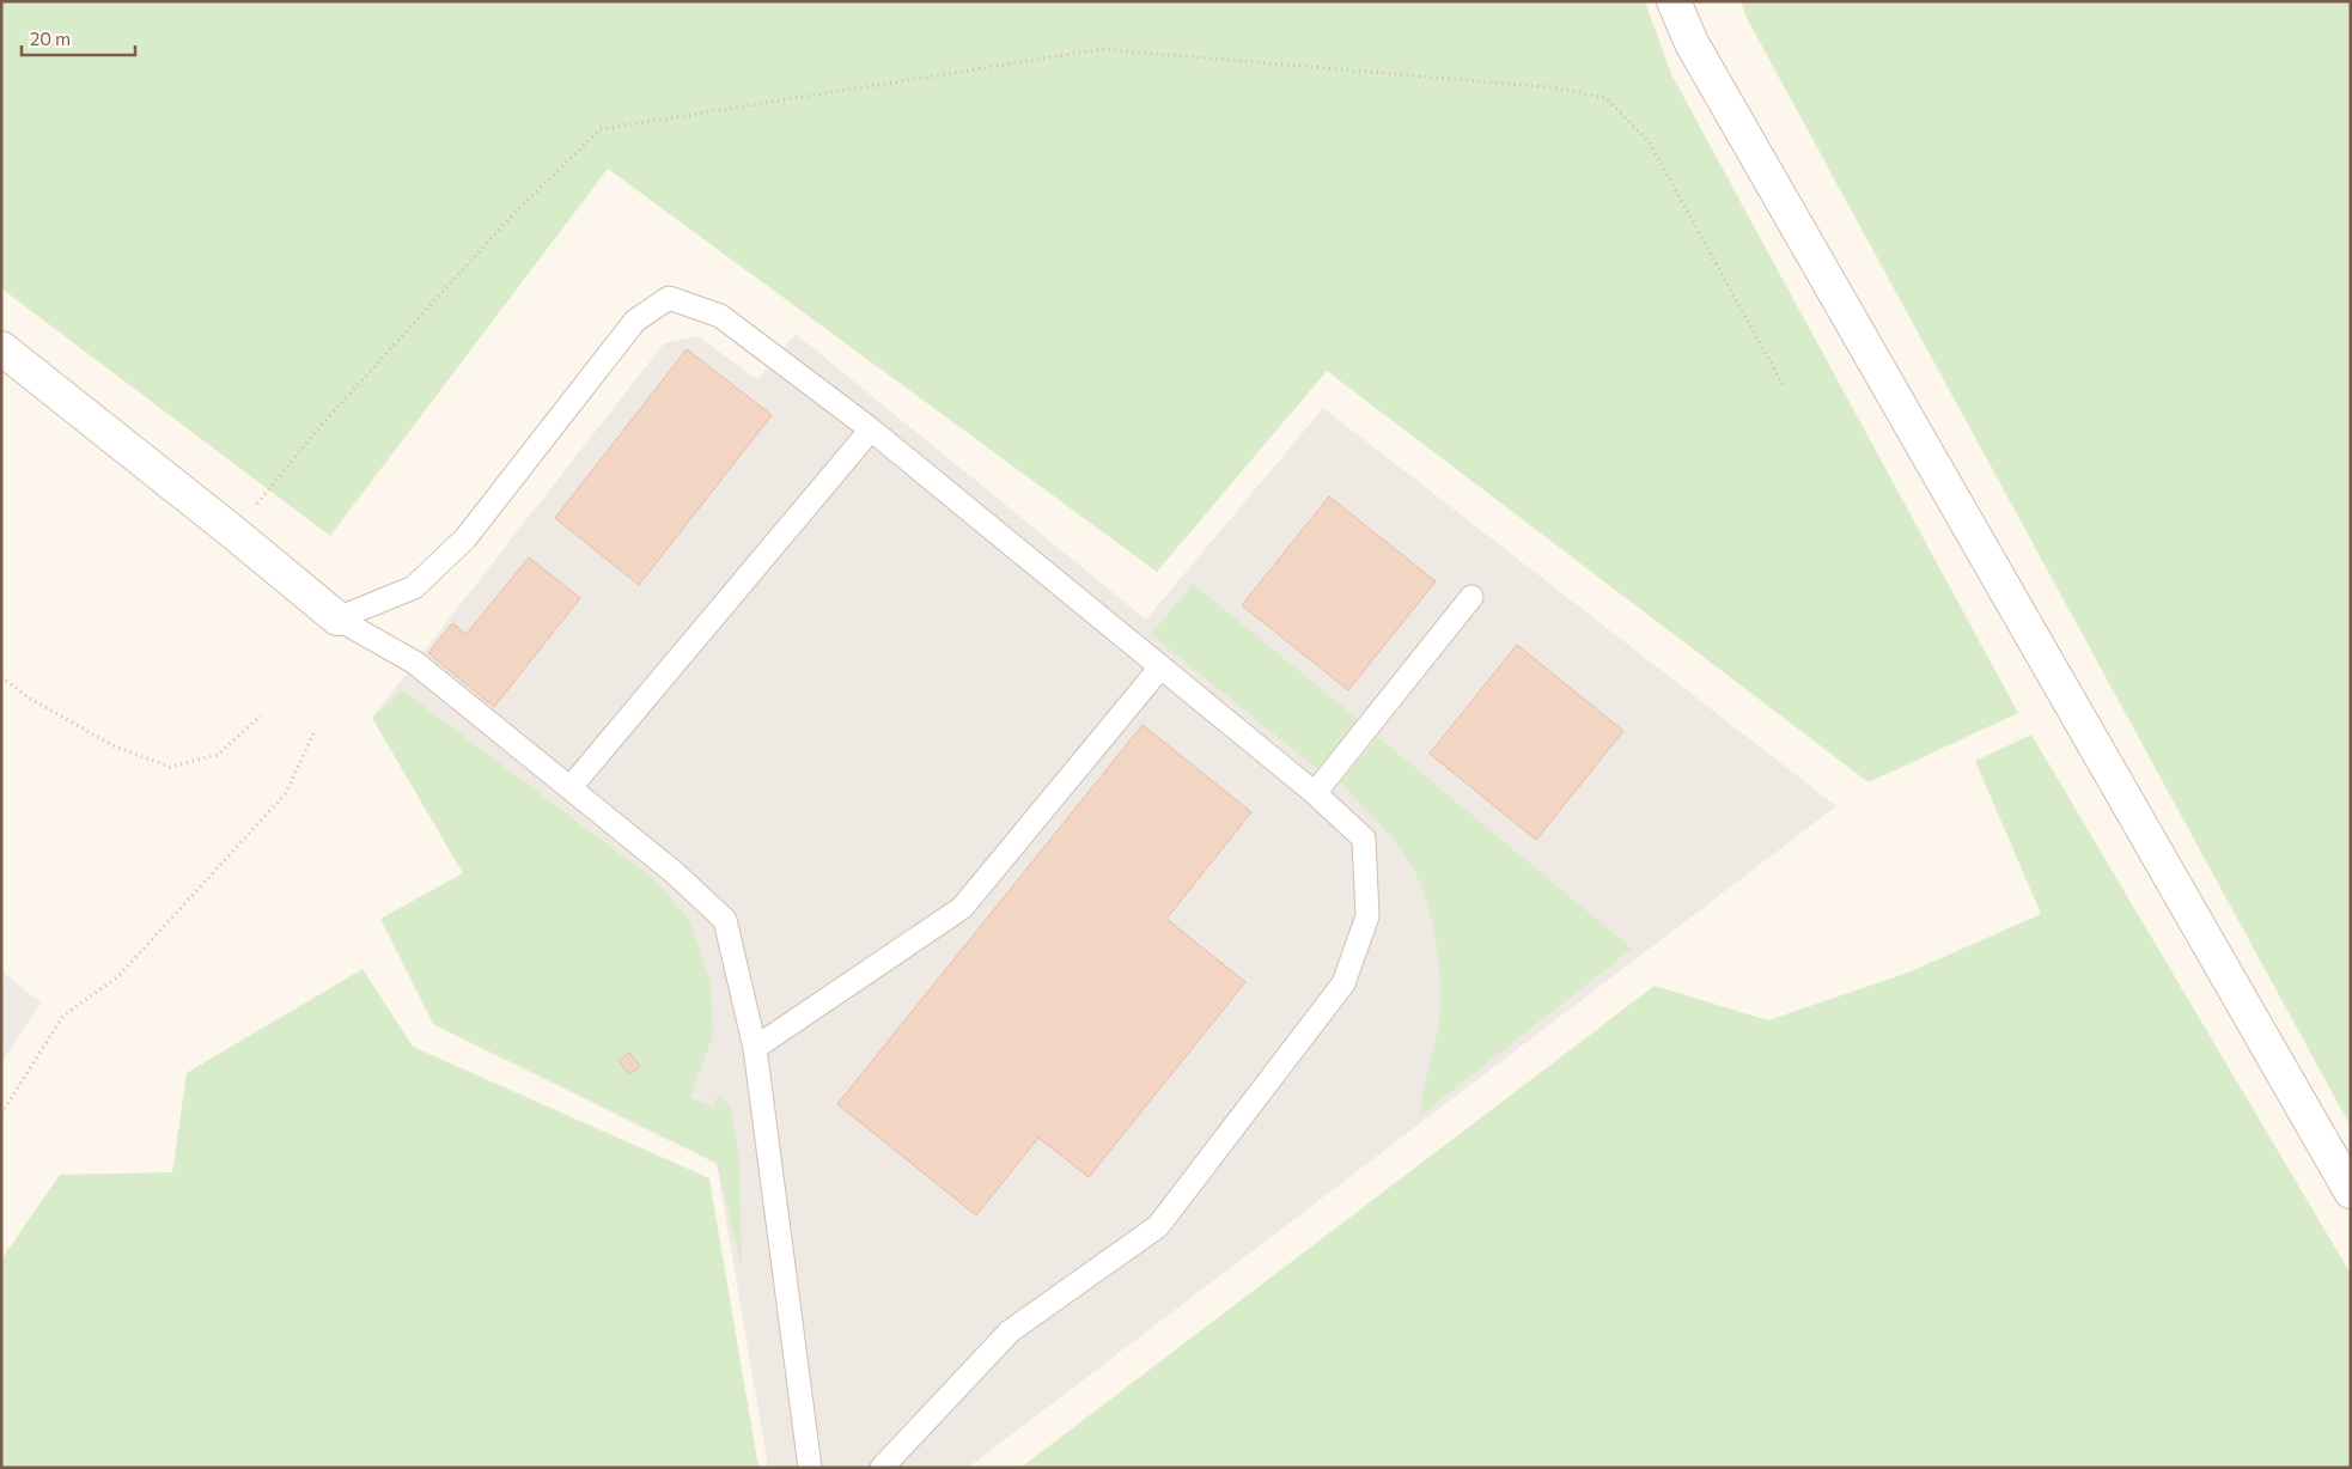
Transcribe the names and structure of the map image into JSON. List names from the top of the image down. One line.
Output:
{"scale_bar":"20 m"}
